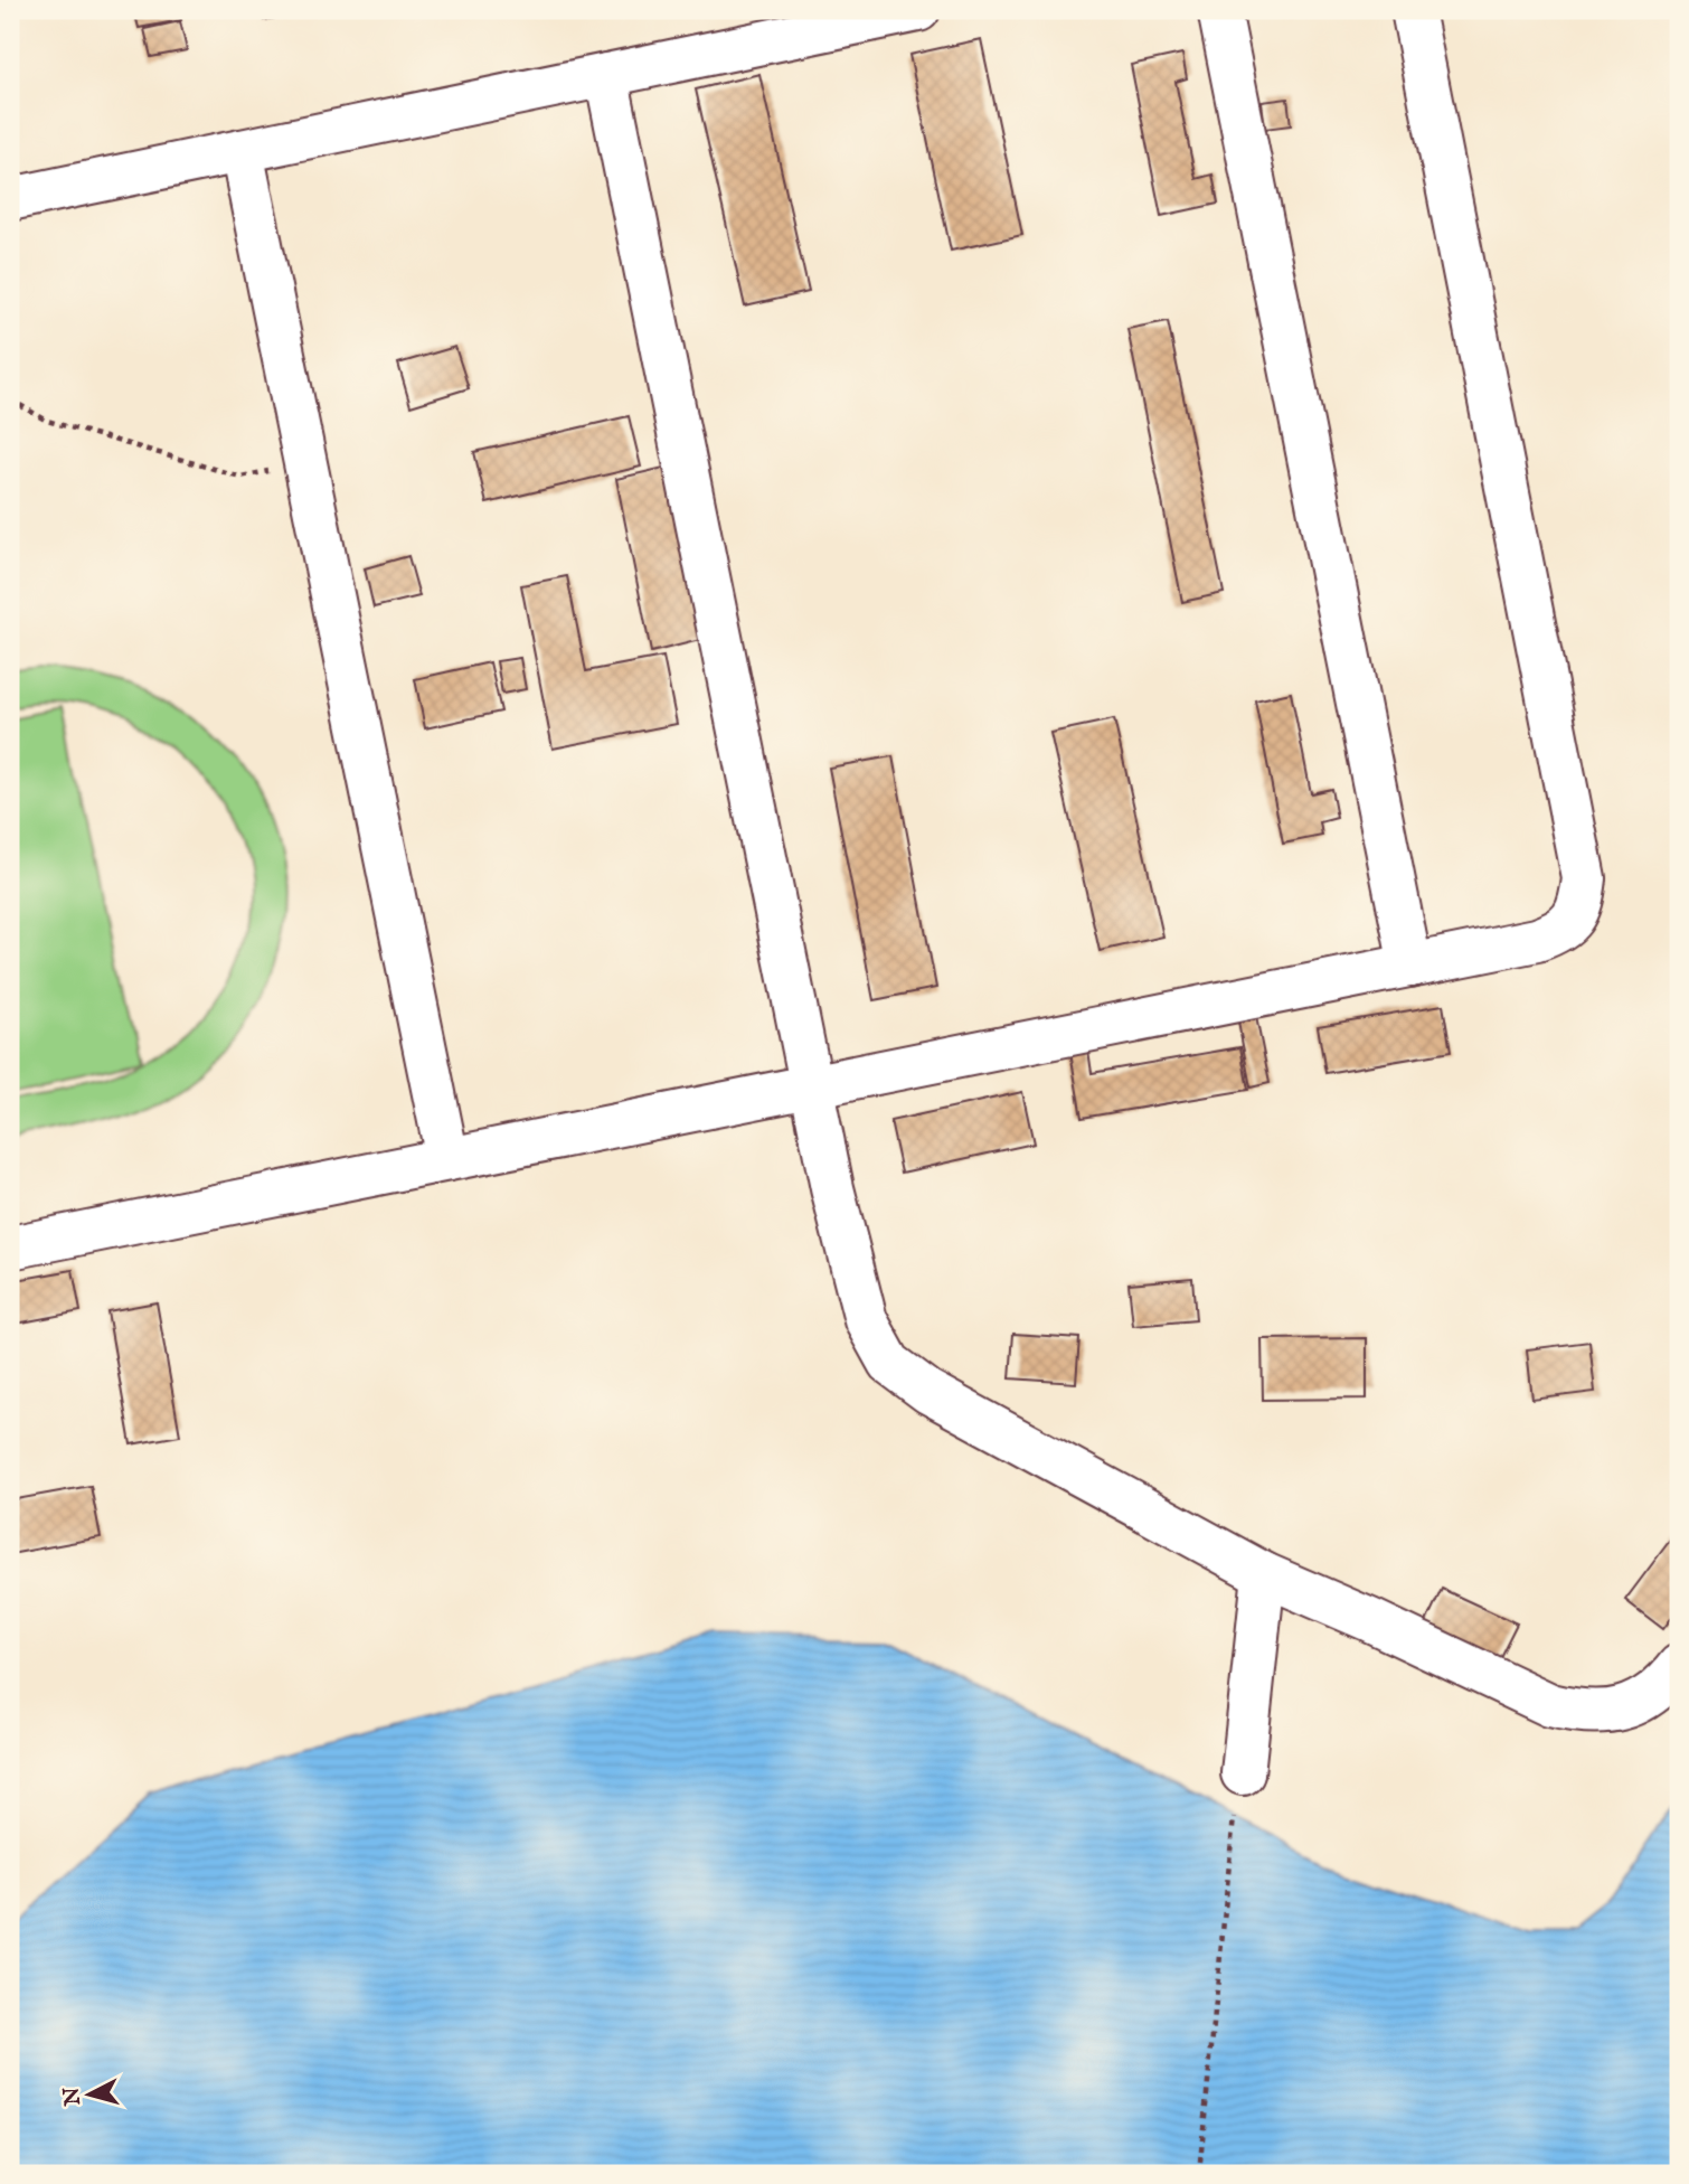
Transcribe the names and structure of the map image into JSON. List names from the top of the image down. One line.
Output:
{"north":"left"}
